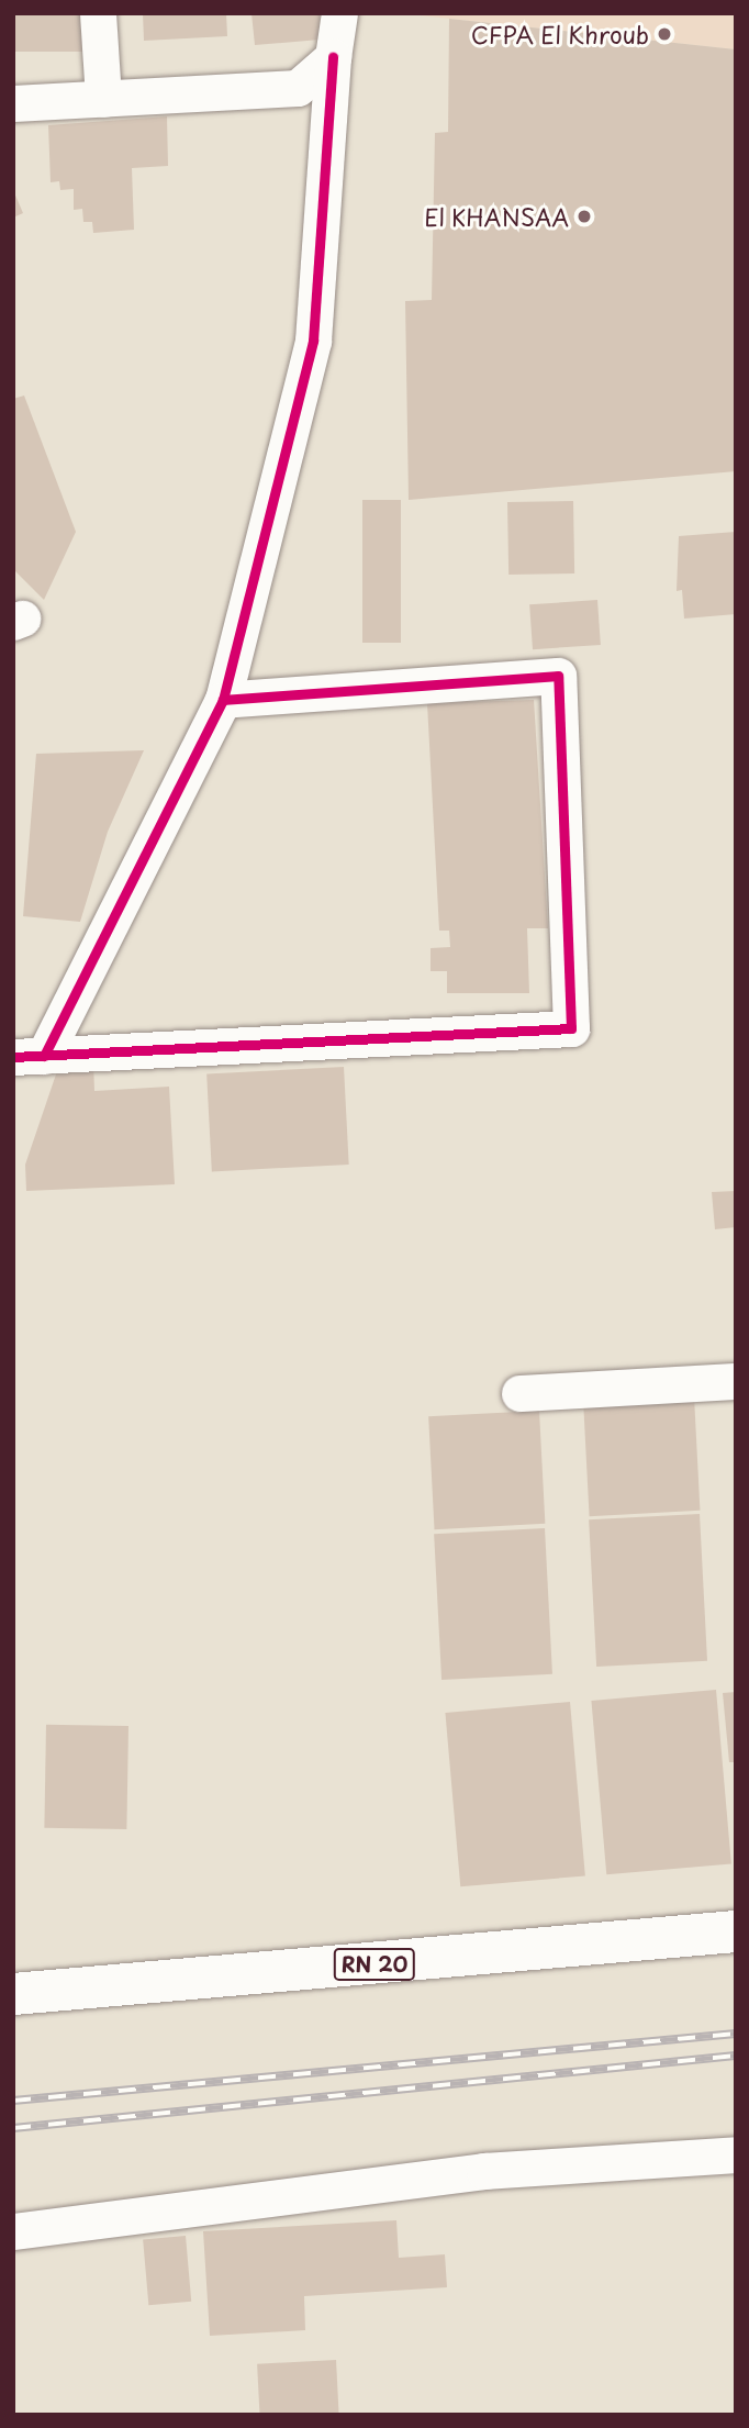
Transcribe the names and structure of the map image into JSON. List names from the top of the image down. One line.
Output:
{"streets":{"main road":["RN 20"]},"places":["CFPA El Khroub","El KHANSAA"]}
